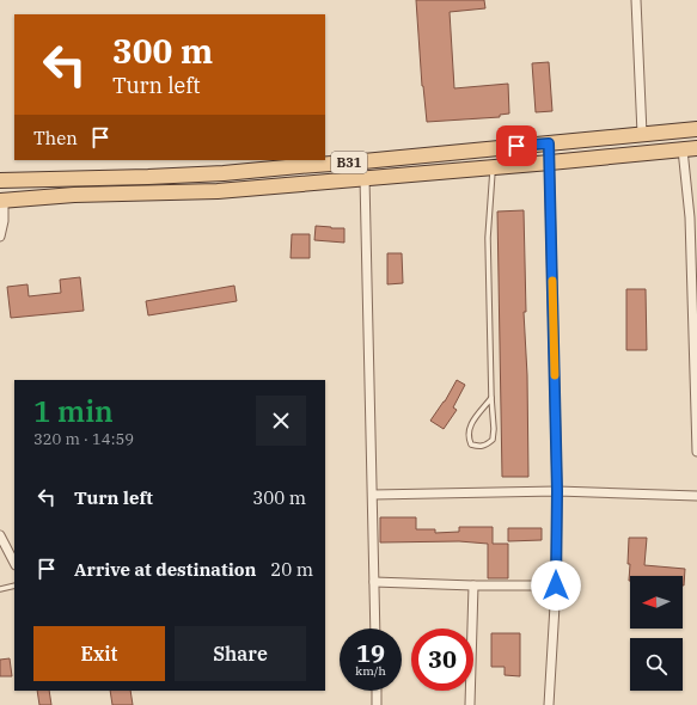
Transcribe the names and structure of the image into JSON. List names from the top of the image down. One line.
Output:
{"streets":{"main road":["B31"]},"north":"left","page":{"turn":["300 m","Turn left"],"then":"Then","heading":["1 min","320 m · 14:59"],"list":[{"name":"Turn left","value":"300 m"},{"name":"Arrive at destination","value":"20 m"}],"buttons":["Exit","Share"],"speed":"19 km/h","limit":"30"}}
